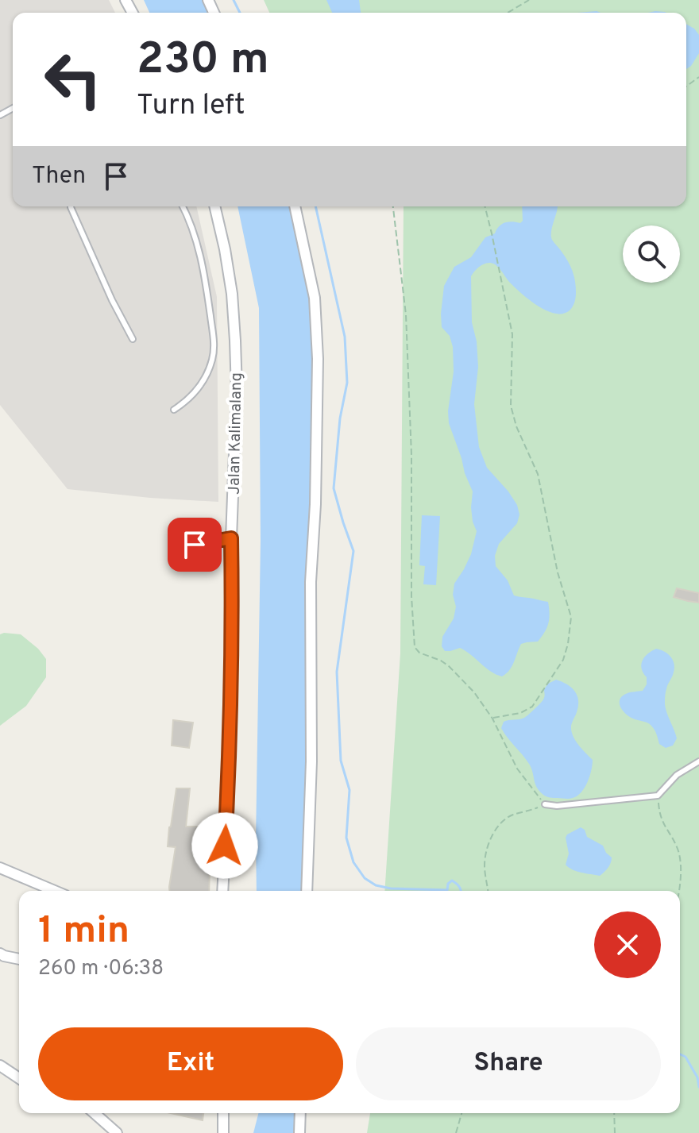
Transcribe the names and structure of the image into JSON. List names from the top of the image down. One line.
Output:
{"streets":{"street":["Jalan Kalimalang"]},"page":{"turn":["230 m","Turn left"],"then":"Then","heading":["1 min","260 m · 06:38"],"buttons":["Exit","Share"]}}
